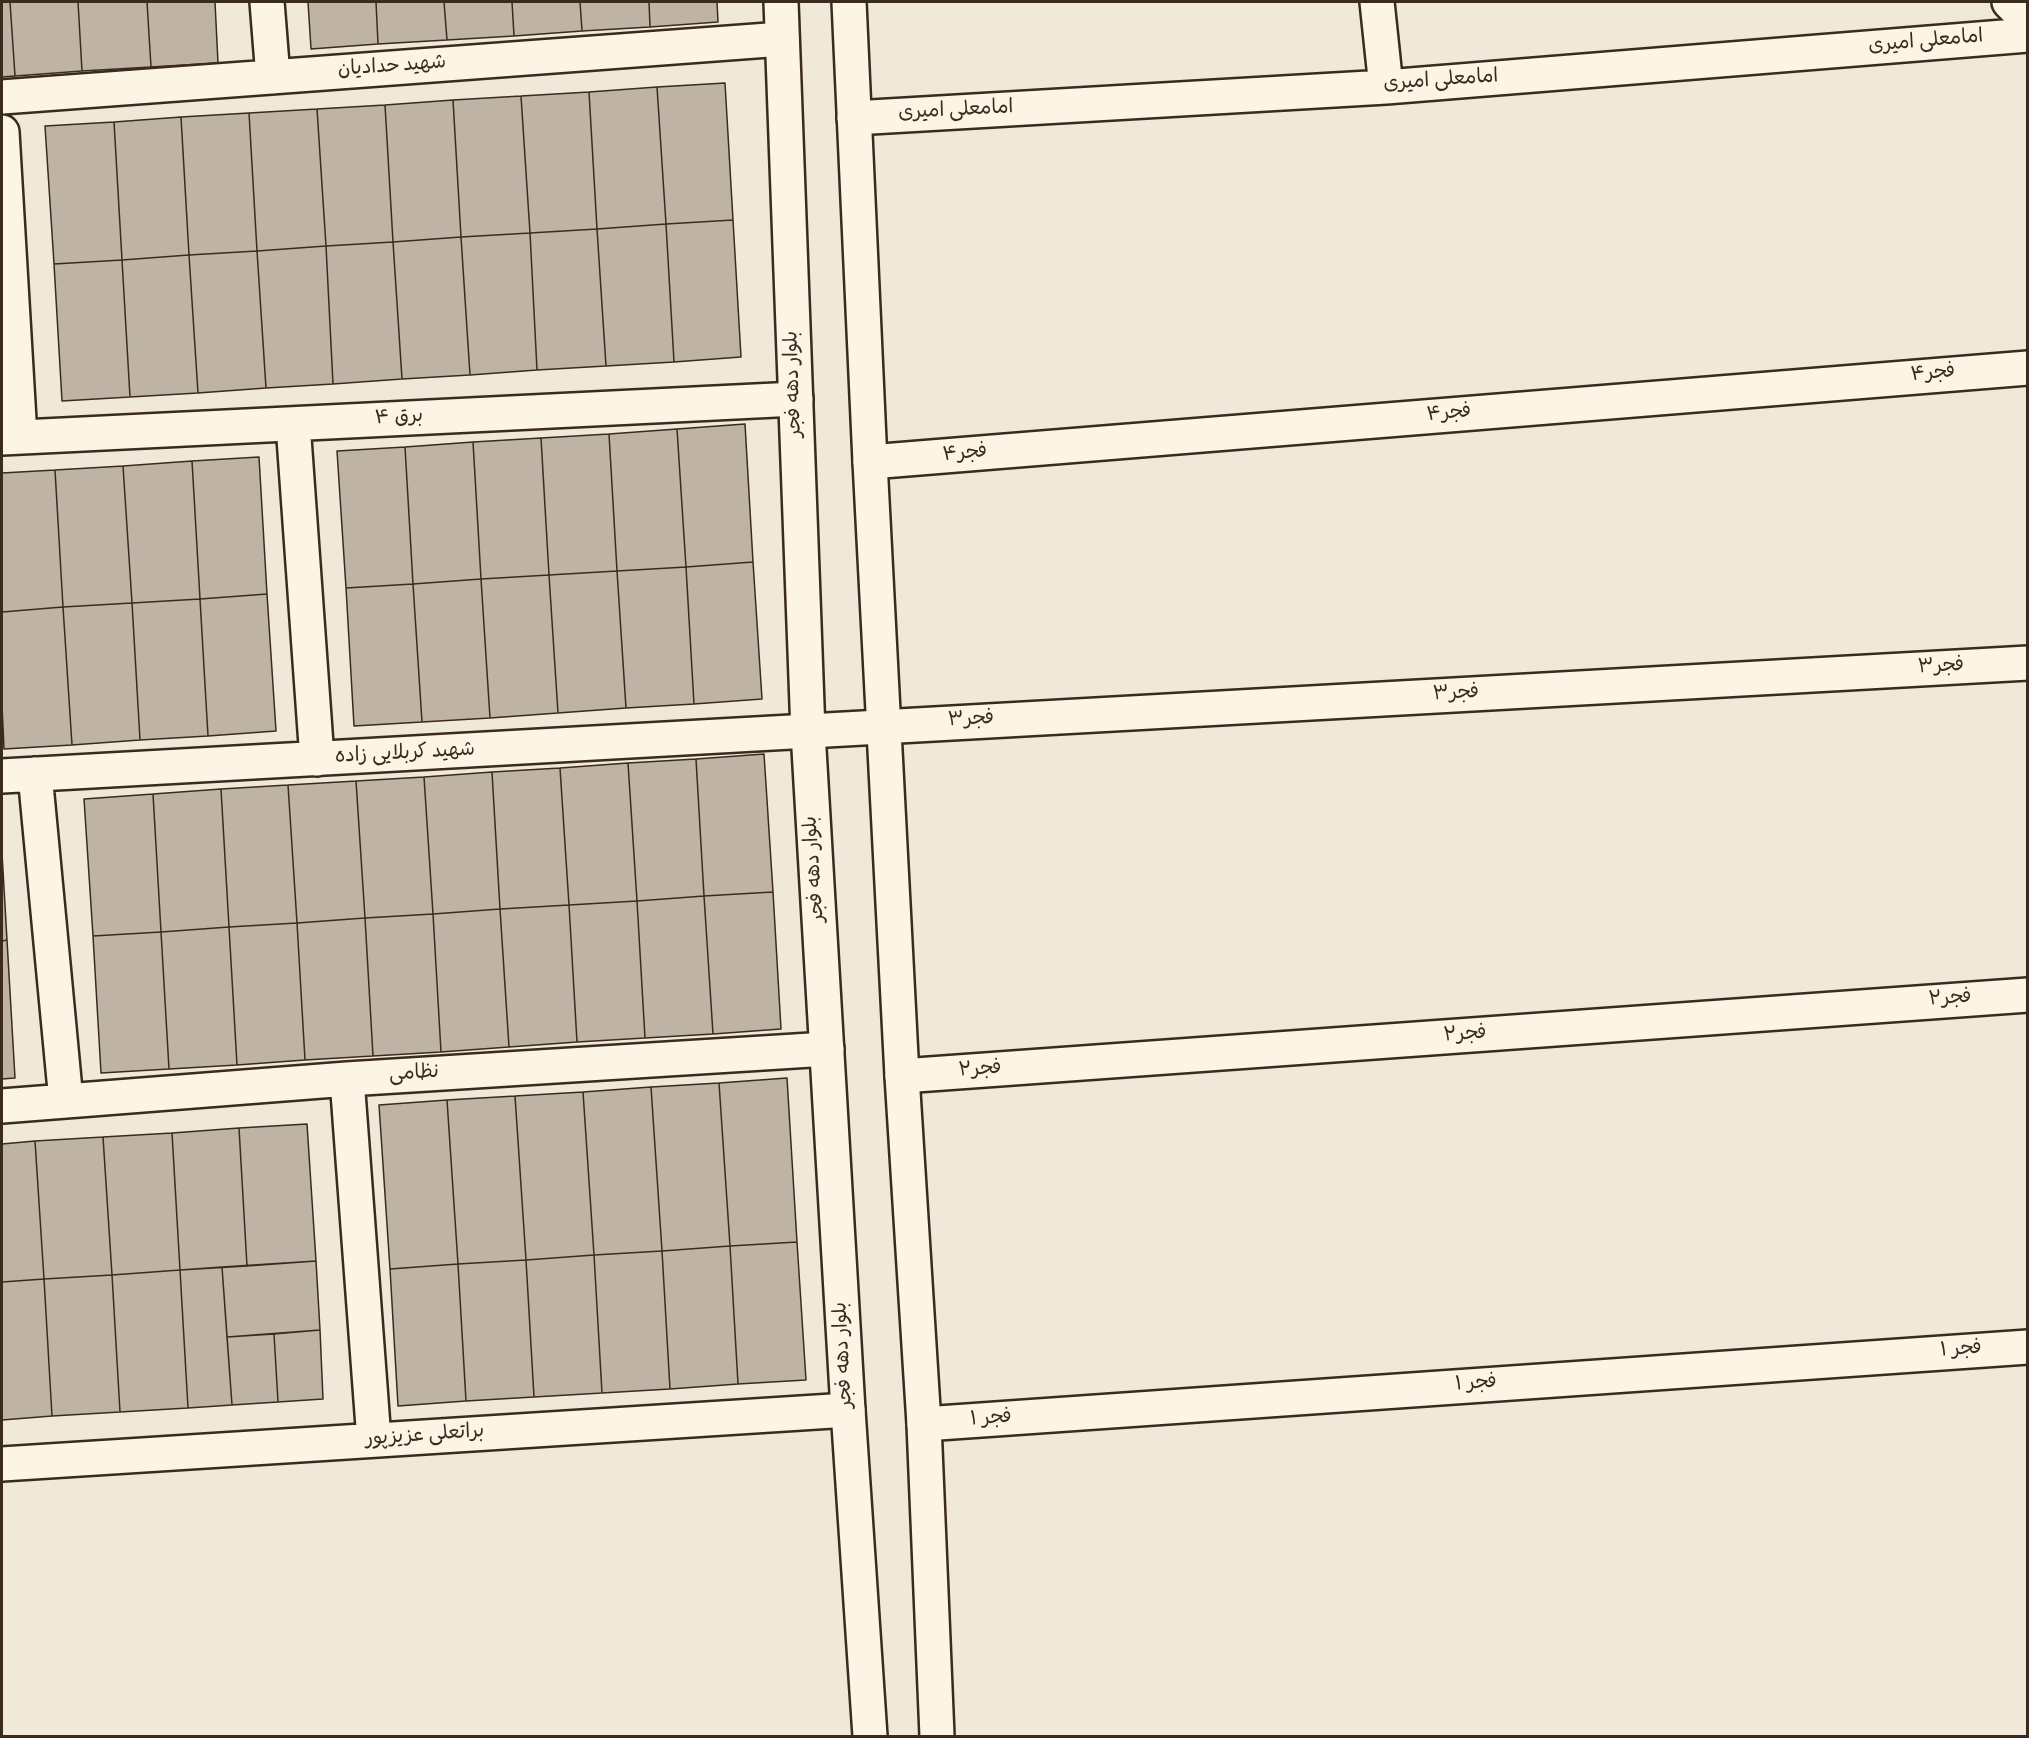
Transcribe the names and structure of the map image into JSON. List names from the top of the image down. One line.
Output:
{"streets":{"street":["امامعلی امیری","شهید حدادیان","فجر۴","بلوار دهه فجر","برق ۴","فجر۳","شهید کربلایی زاده","فجر۲","نظامی","فجر ۱","براتعلی عزیزپور"]},"crossings":[["شهید حدادیان","بلوار دهه فجر"],["بلوار دهه فجر","برق ۴"],["بلوار دهه فجر","فجر۳"],["بلوار دهه فجر","شهید کربلایی زاده"],["بلوار دهه فجر","نظامی"],["بلوار دهه فجر","براتعلی عزیزپور"],["فجر۳","شهید کربلایی زاده"]]}
